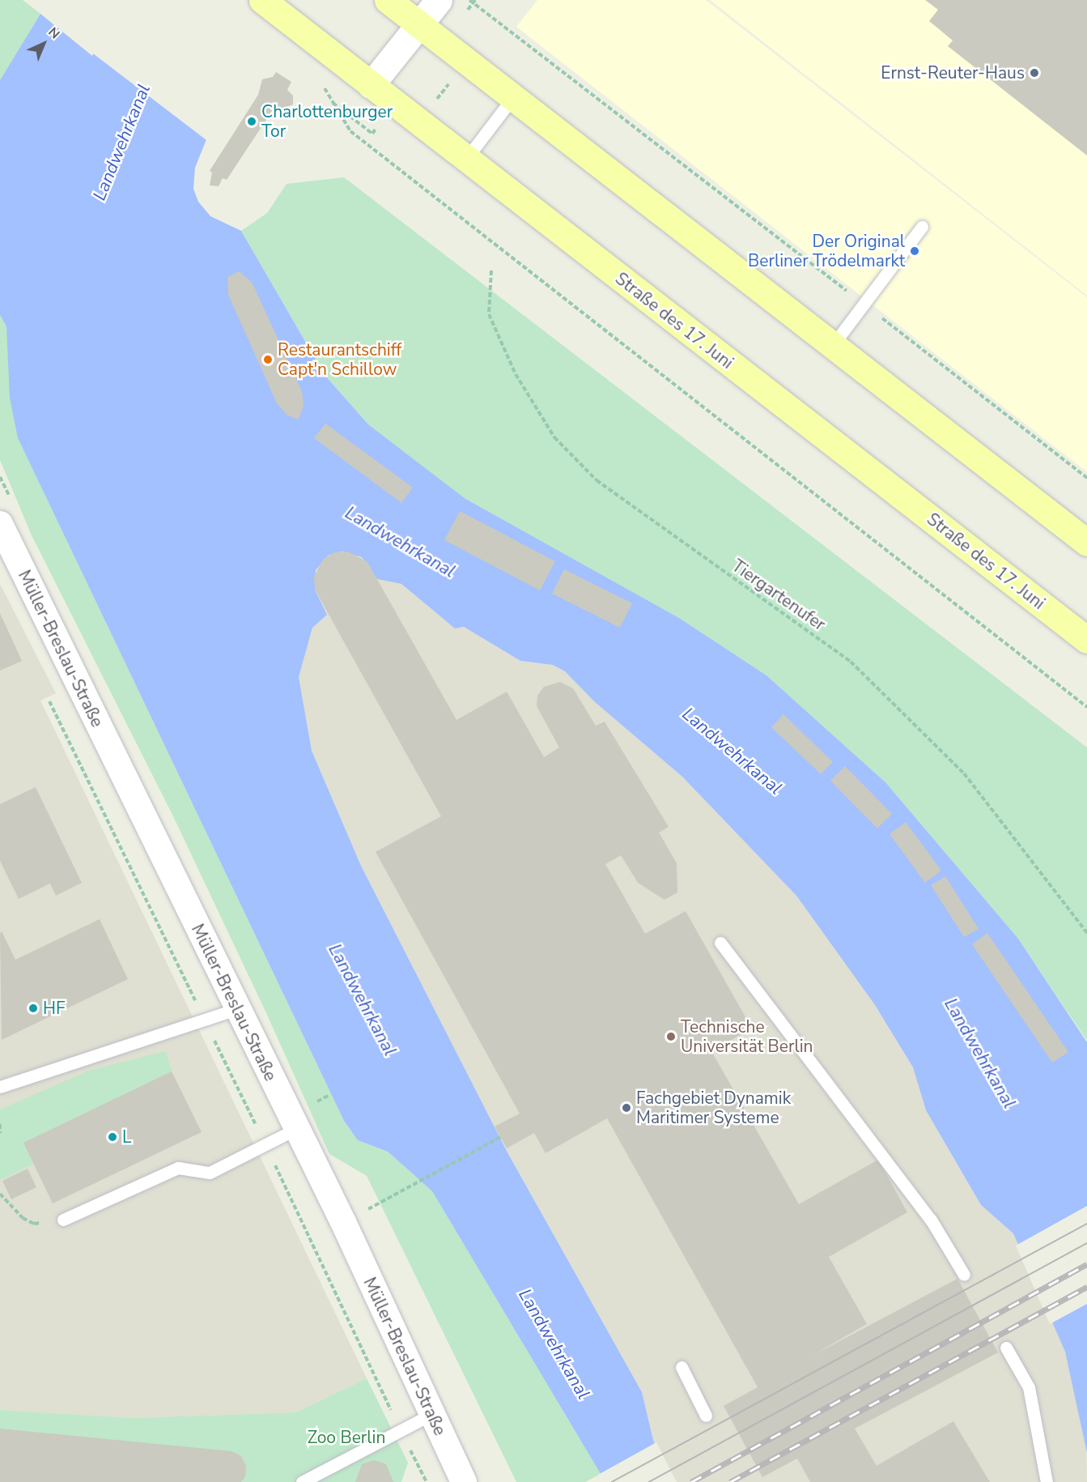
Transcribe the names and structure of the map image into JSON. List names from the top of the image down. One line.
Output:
{"streets":{"main road":["Straße des 17. Juni"],"street":["Müller-Breslau-Straße"],"path":["Tiergartenufer"]},"water":["Landwehrkanal"],"parks":["Zoo Berlin"],"places":["Ernst-Reuter-Haus","Charlottenburger Tor","Der Original Berliner Trödelmarkt","Restaurantschiff Capt'n Schillow","HF","Technische Universität Berlin","Fachgebiet Dynamik Maritimer Systeme","L"],"north":"top right"}
